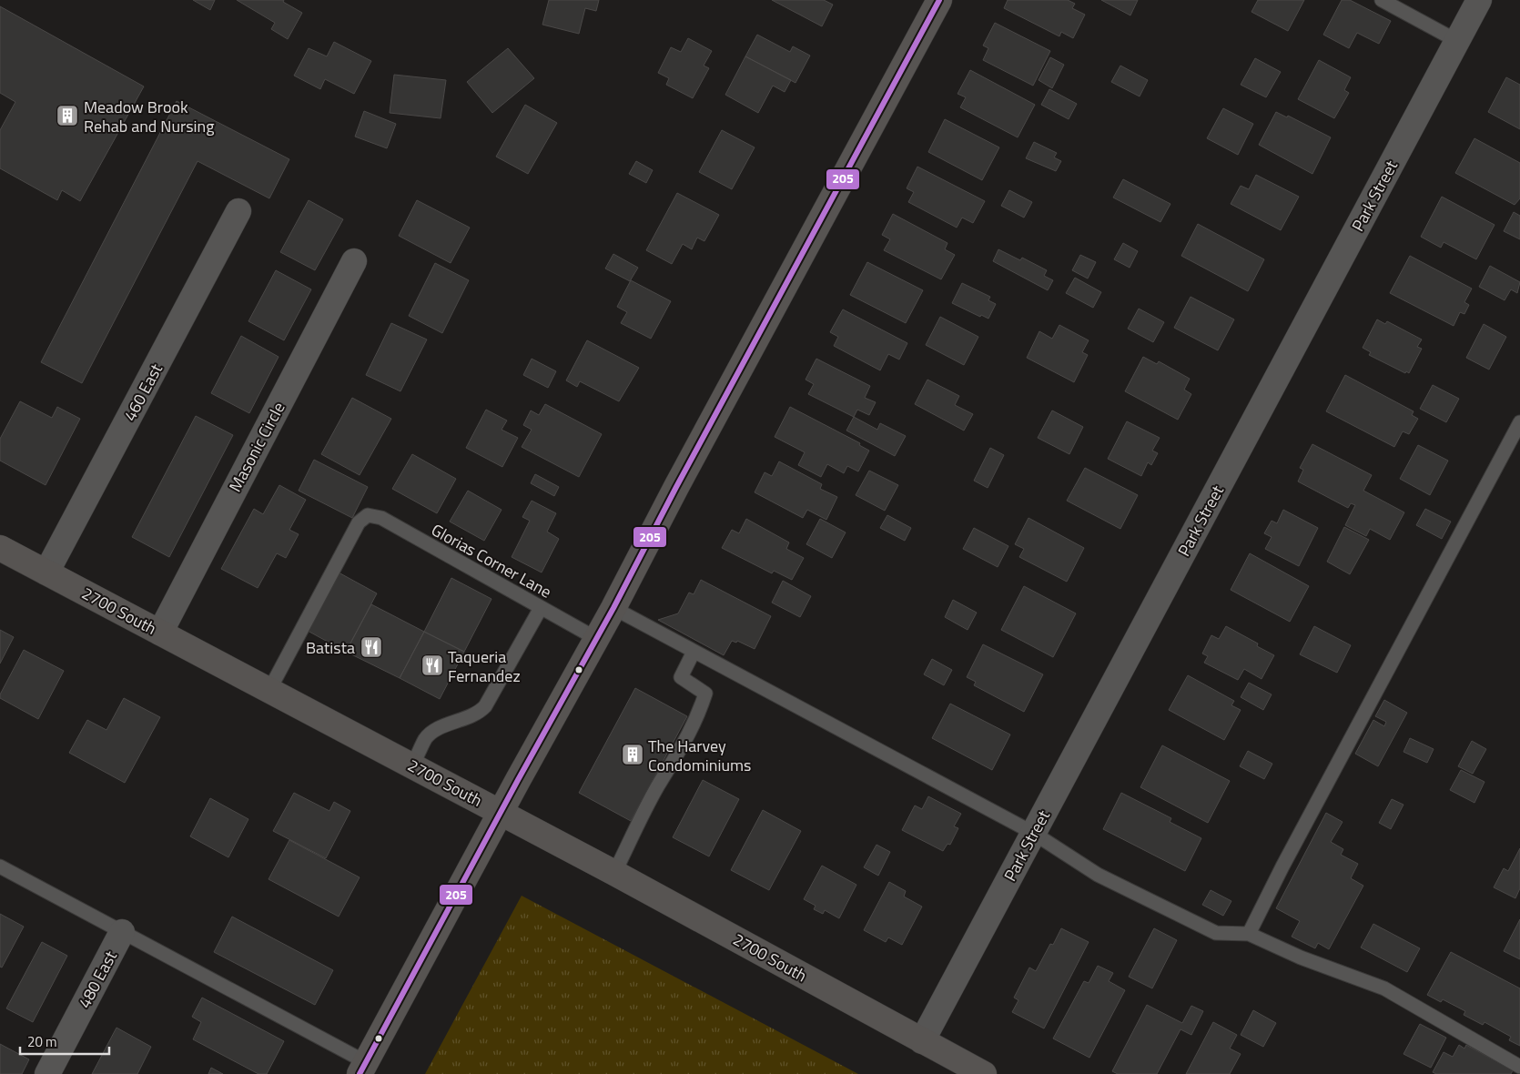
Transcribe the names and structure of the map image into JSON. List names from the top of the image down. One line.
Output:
{"streets":{"street":["Park Street","460 East","Masonic Circle","2700 South","480 East"],"lane":["Glorias Corner Lane"]},"crossings":[["Park Street","2700 South"],["460 East","2700 South"],["Masonic Circle","2700 South"],["Glorias Corner Lane","2700 South"]],"places":{"building":["Meadow Brook Rehab and Nursing","The Harvey Condominiums"],"restaurant":["Batista","Taqueria Fernandez"]},"lines":["transit line 205"],"scale_bar":"20 m"}
